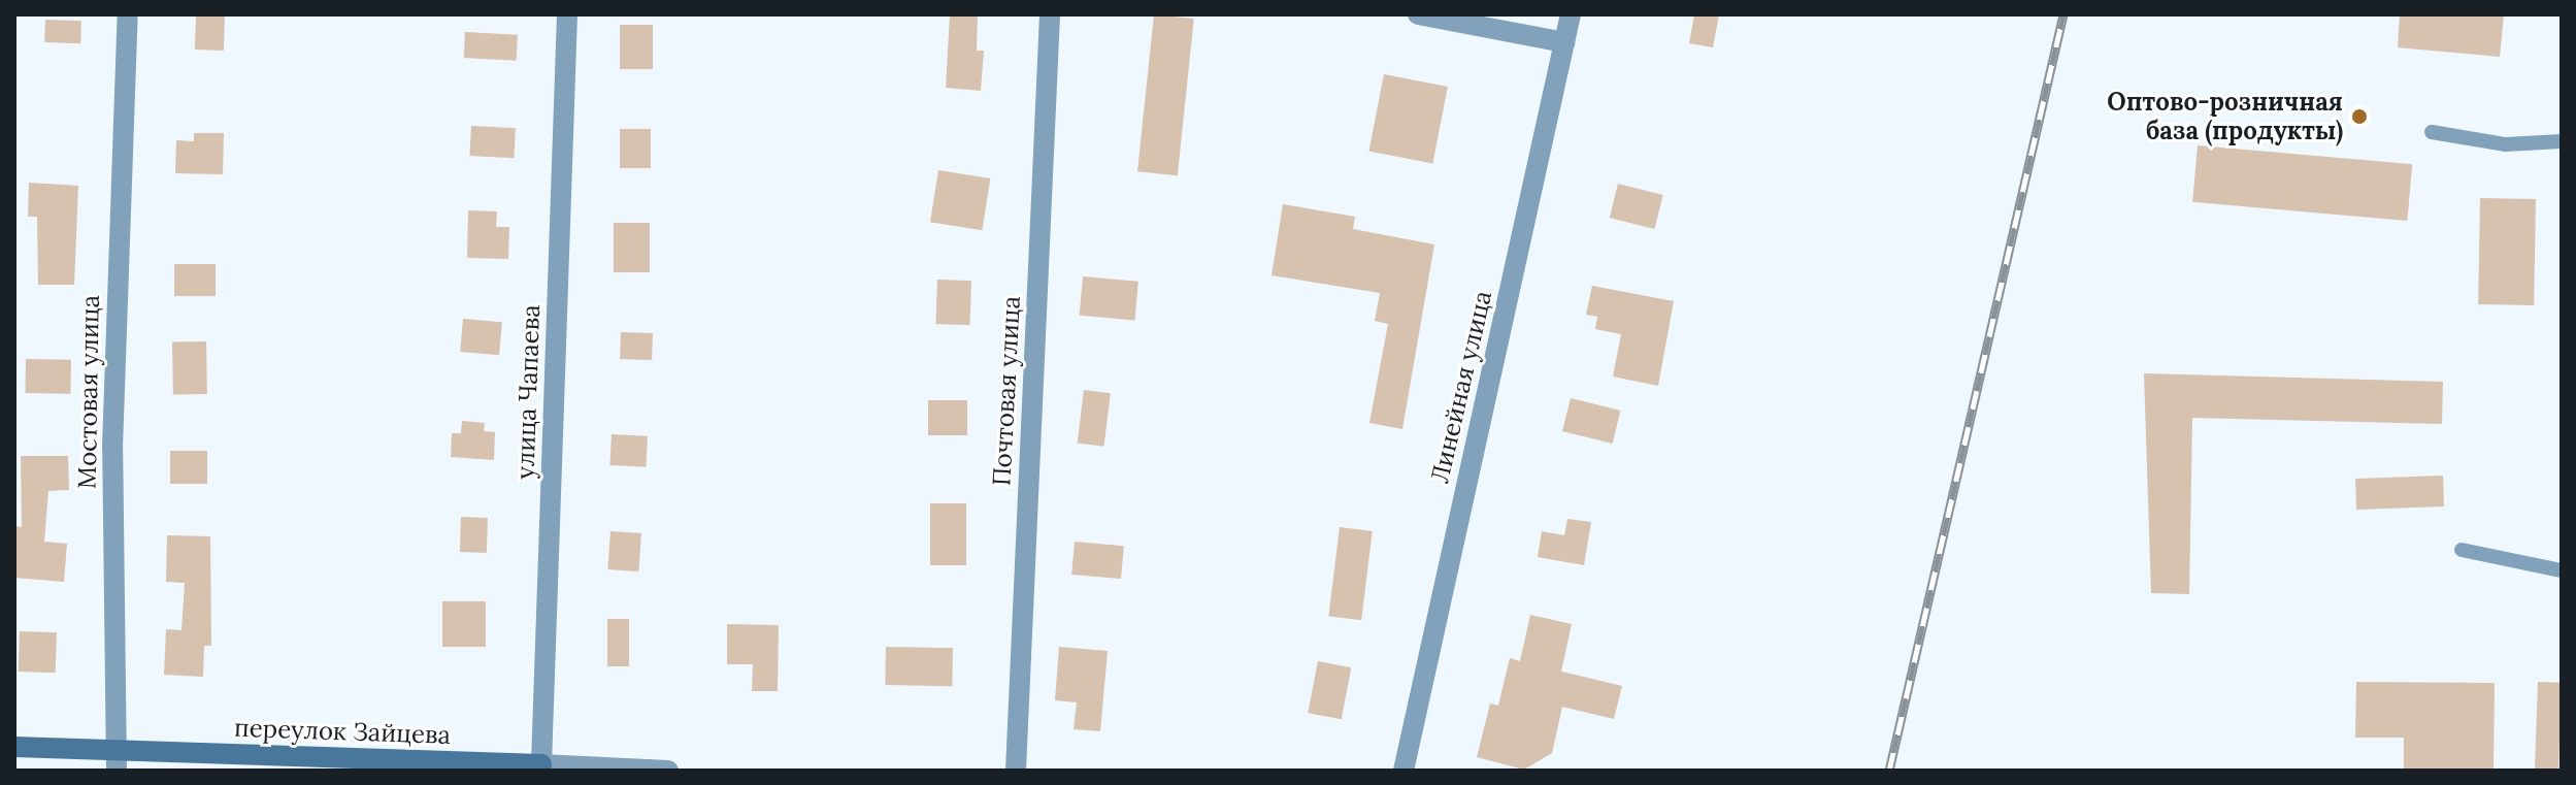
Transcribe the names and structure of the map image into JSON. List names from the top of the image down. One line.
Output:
{"streets":{"street":["Линейная улица","Почтовая улица","Мостовая улица","улица Чапаева","переулок Зайцева"]},"crossings":[["Мостовая улица","переулок Зайцева"],["улица Чапаева","переулок Зайцева"]],"places":["Оптово-розничная база (продукты)"]}
